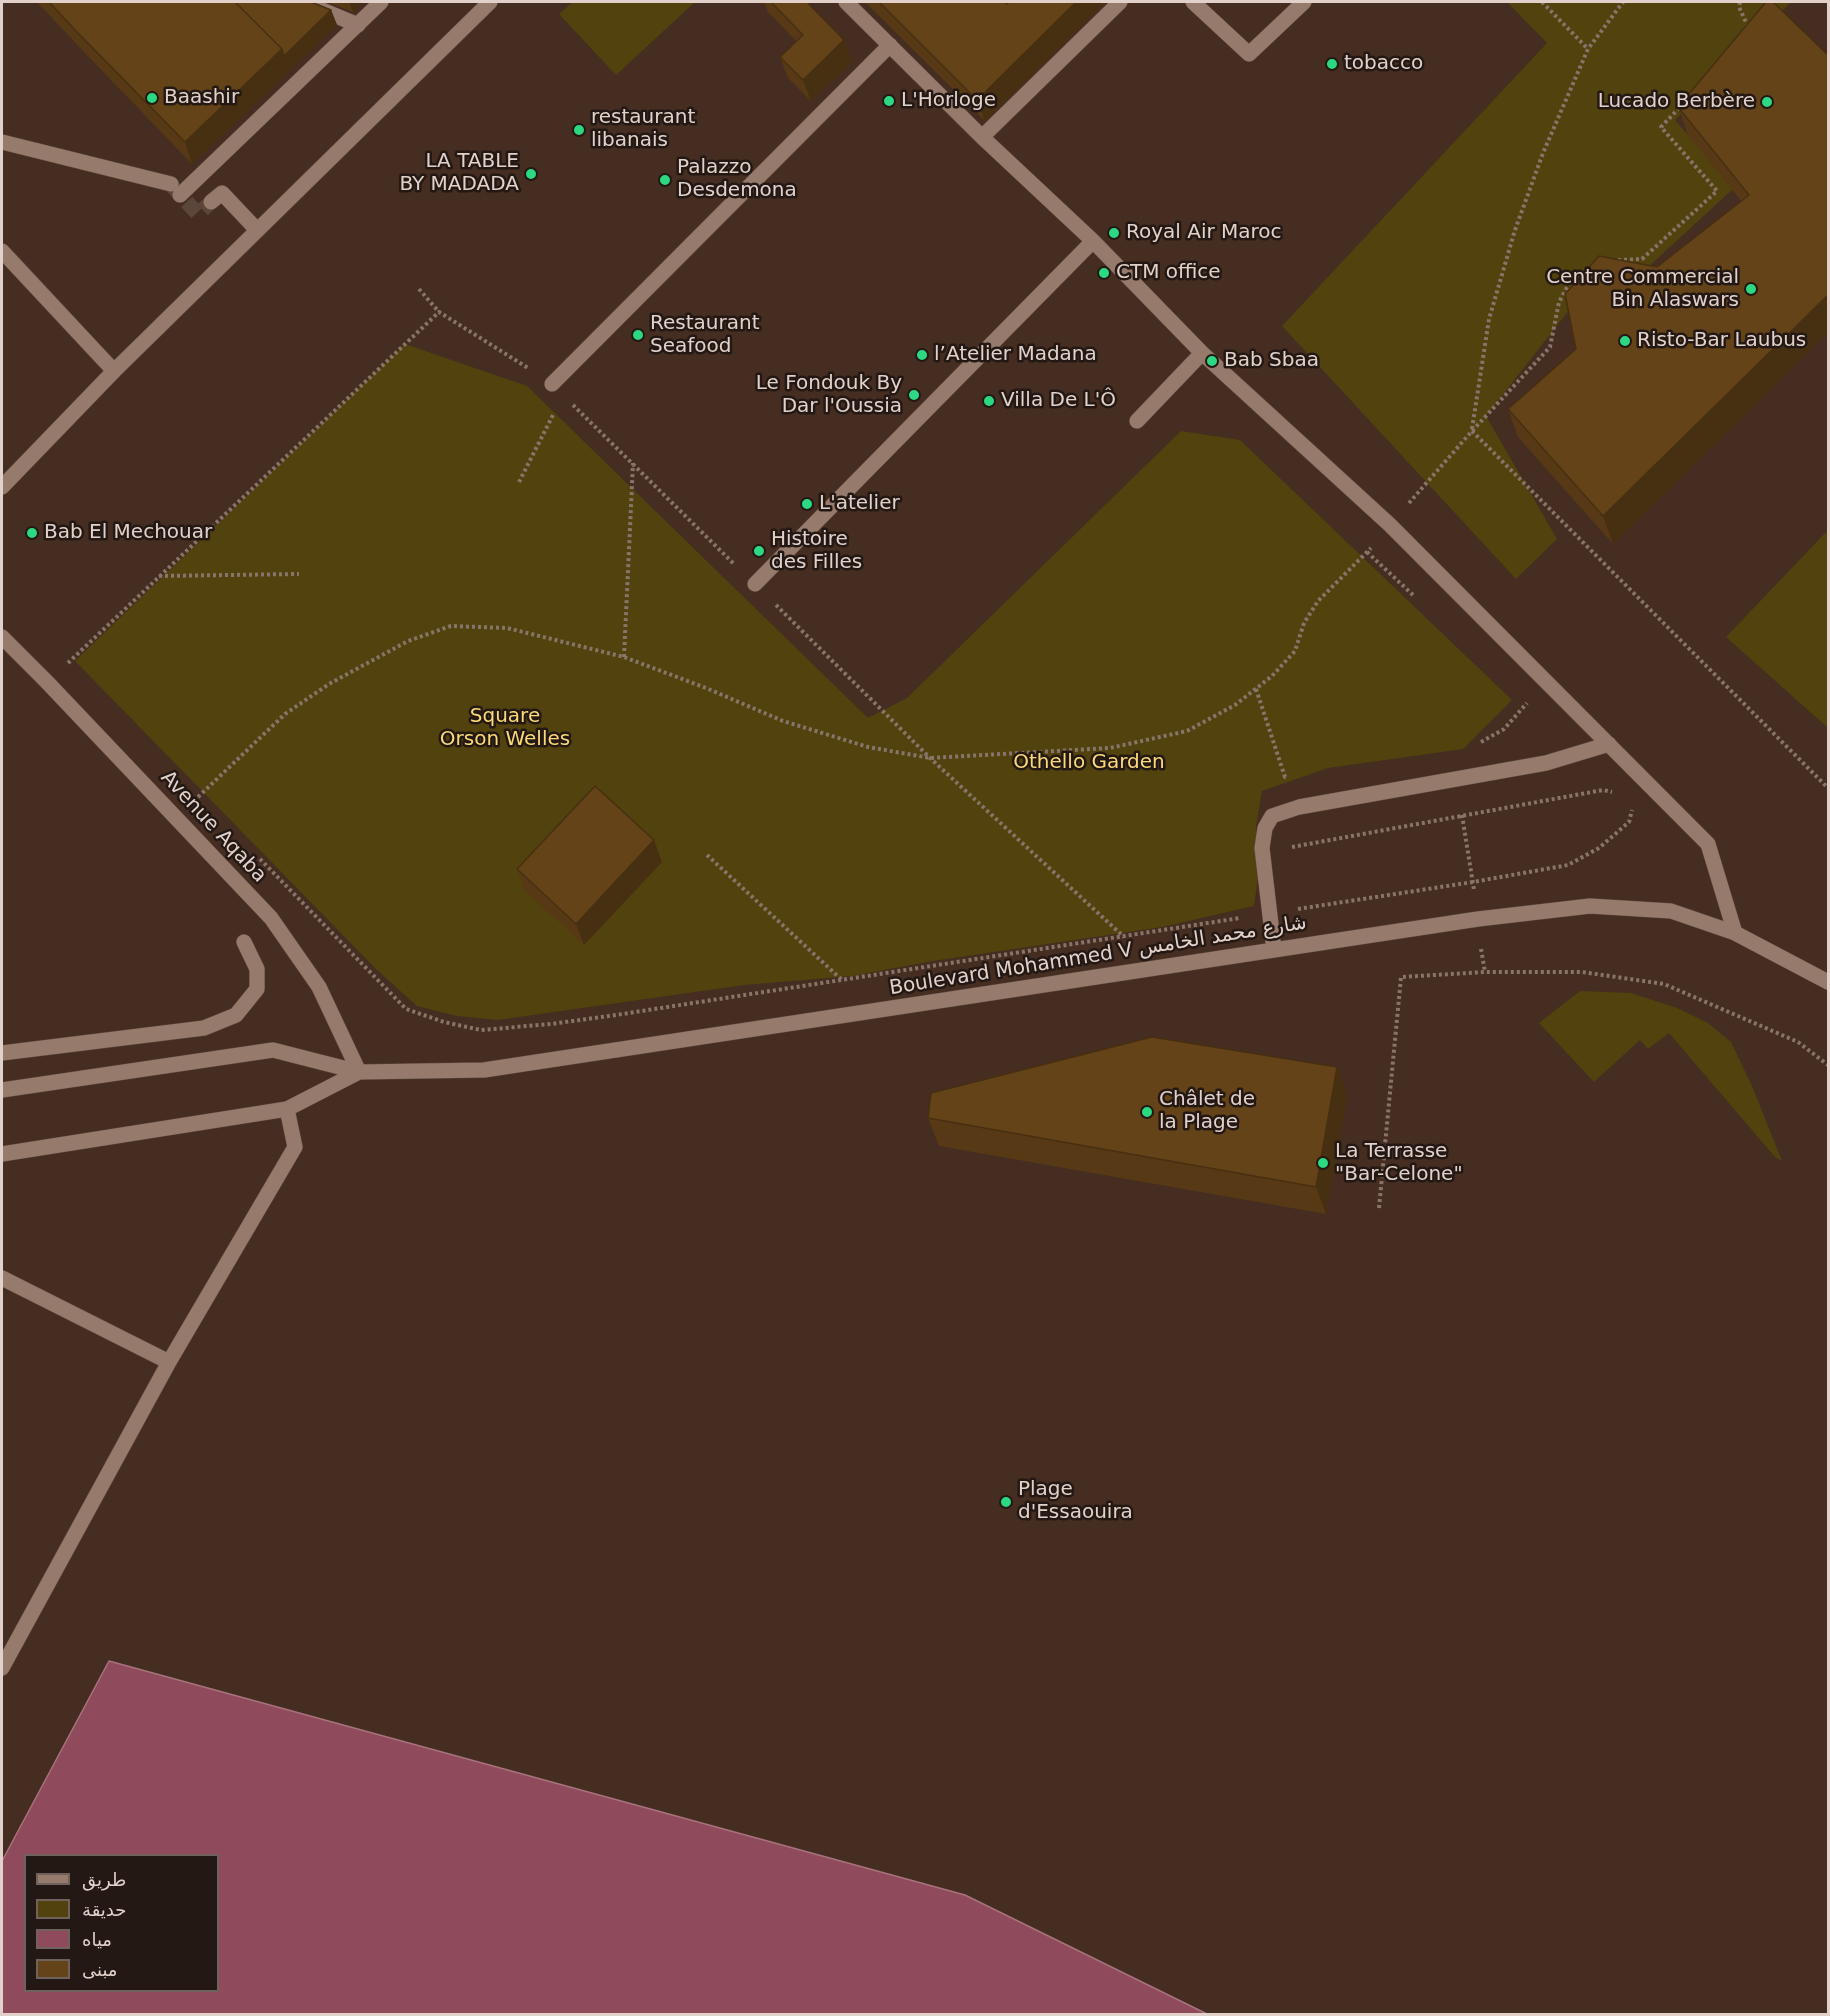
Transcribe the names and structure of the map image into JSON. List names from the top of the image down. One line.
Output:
{"streets":{"street":["Avenue Aqaba","Boulevard Mohammed V شارع محمد الخامس"]},"crossings":[["Avenue Aqaba","Boulevard Mohammed V شارع محمد الخامس"]],"parks":["Square Orson Welles","Othello Garden"],"places":["tobacco","Baashir","L'Horloge","Lucado Berbère","restaurant libanais","LA TABLE BY MADADA","Palazzo Desdemona","Royal Air Maroc","CTM office","Centre Commercial Bin Alaswars","Restaurant Seafood","Risto-Bar Laubus","l’Atelier Madana","Bab Sbaa","Le Fondouk By Dar l'Oussia","Villa De L'Ô","L'atelier","Bab El Mechouar","Histoire des Filles","Châlet de la Plage","La Terrasse \"Bar-Celone\"","Plage d'Essaouira"],"legend":["طريق","حديقة","مياه","مبنى"]}
